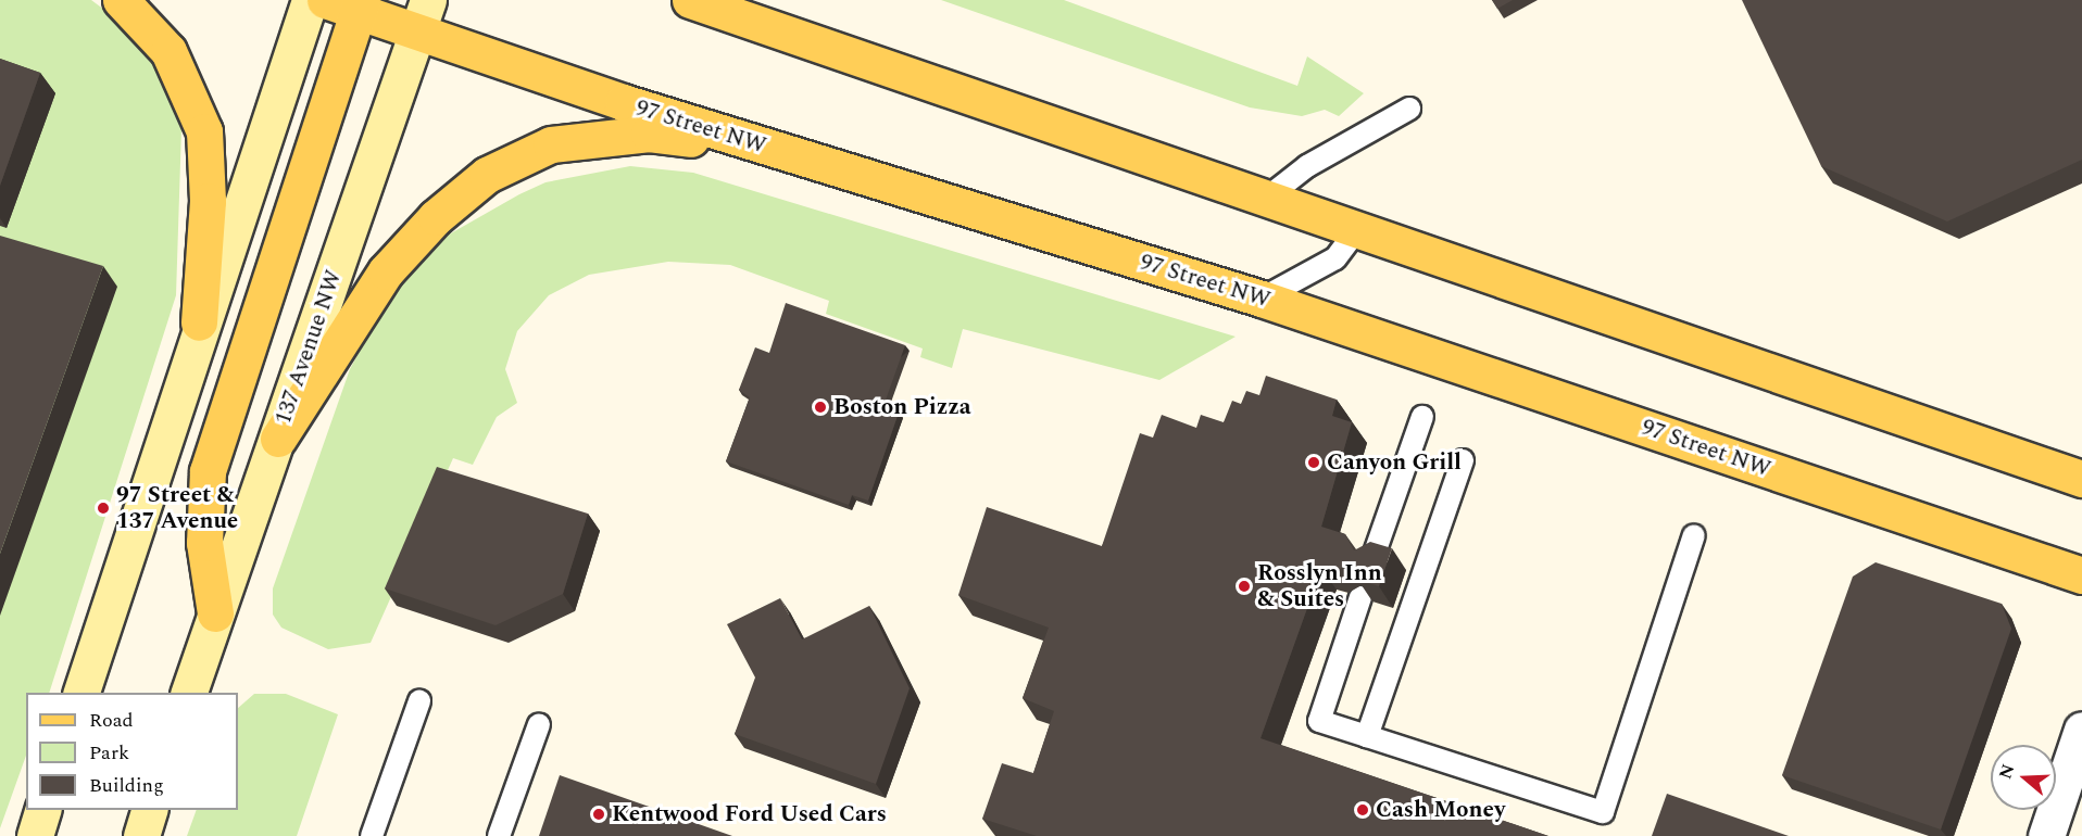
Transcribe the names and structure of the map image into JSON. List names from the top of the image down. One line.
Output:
{"streets":{"main road":["97 Street NW","137 Avenue NW"]},"crossings":[["97 Street NW","137 Avenue NW"]],"places":["Boston Pizza","Canyon Grill","97 Street & 137 Avenue","Rosslyn Inn & Suites","Cash Money","Kentwood Ford Used Cars"],"legend":["Road","Park","Building"],"north":"left"}
